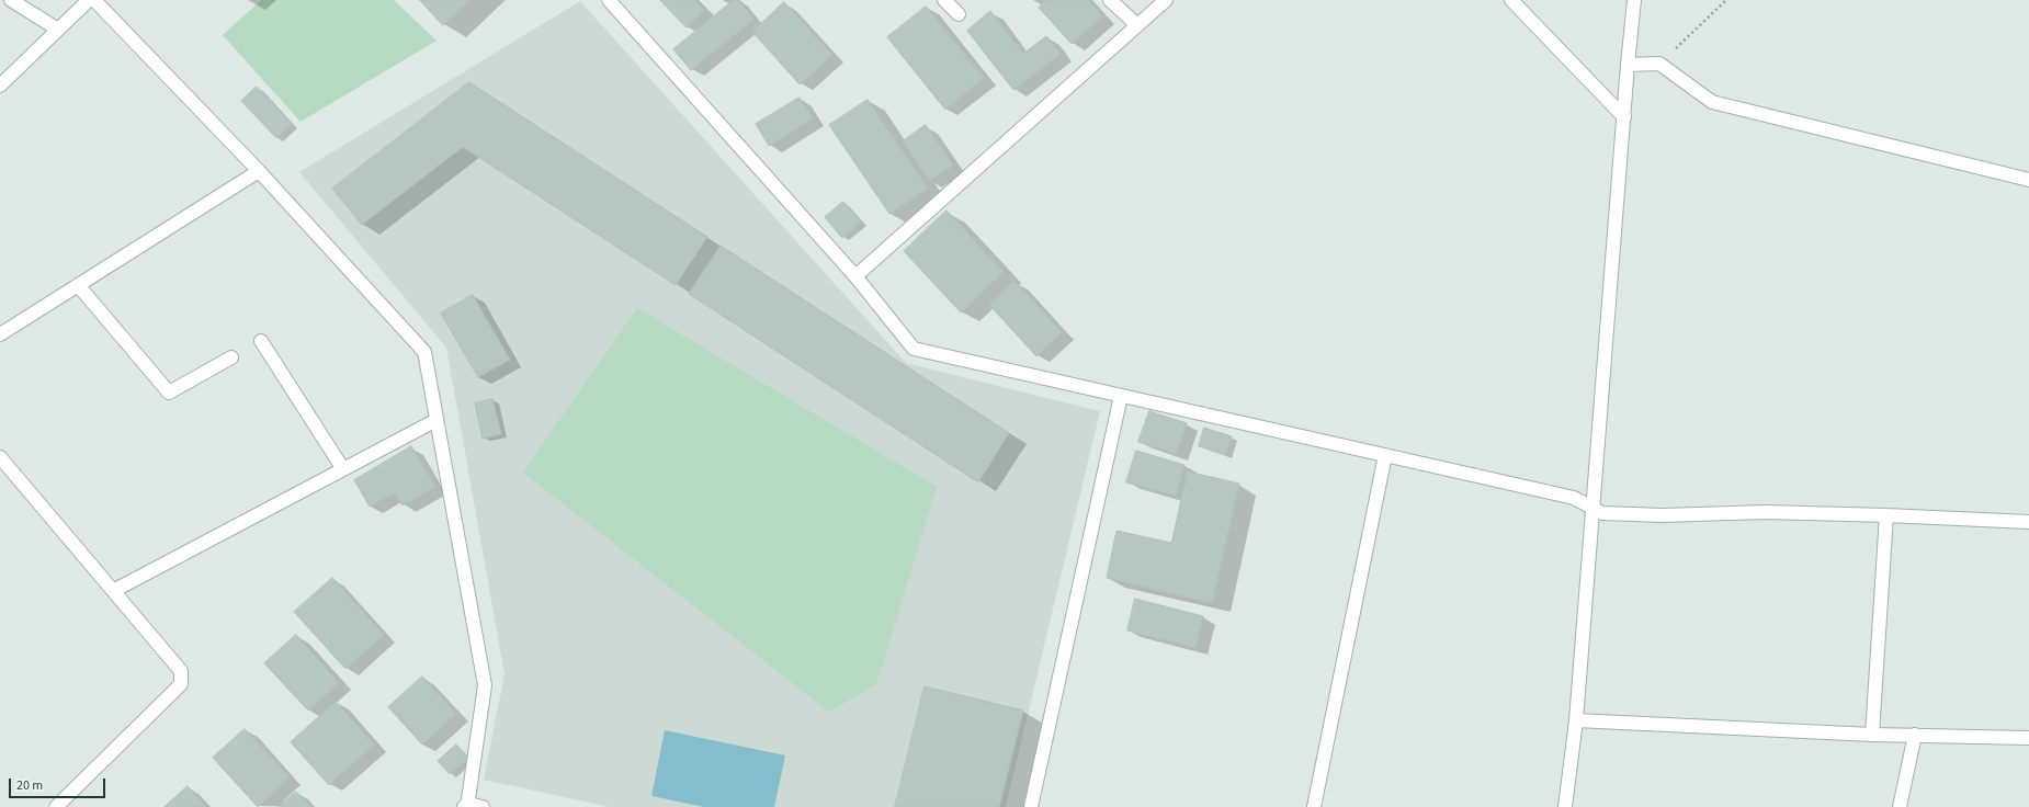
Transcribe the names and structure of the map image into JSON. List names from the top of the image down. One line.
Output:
{"scale_bar":"20 m"}
